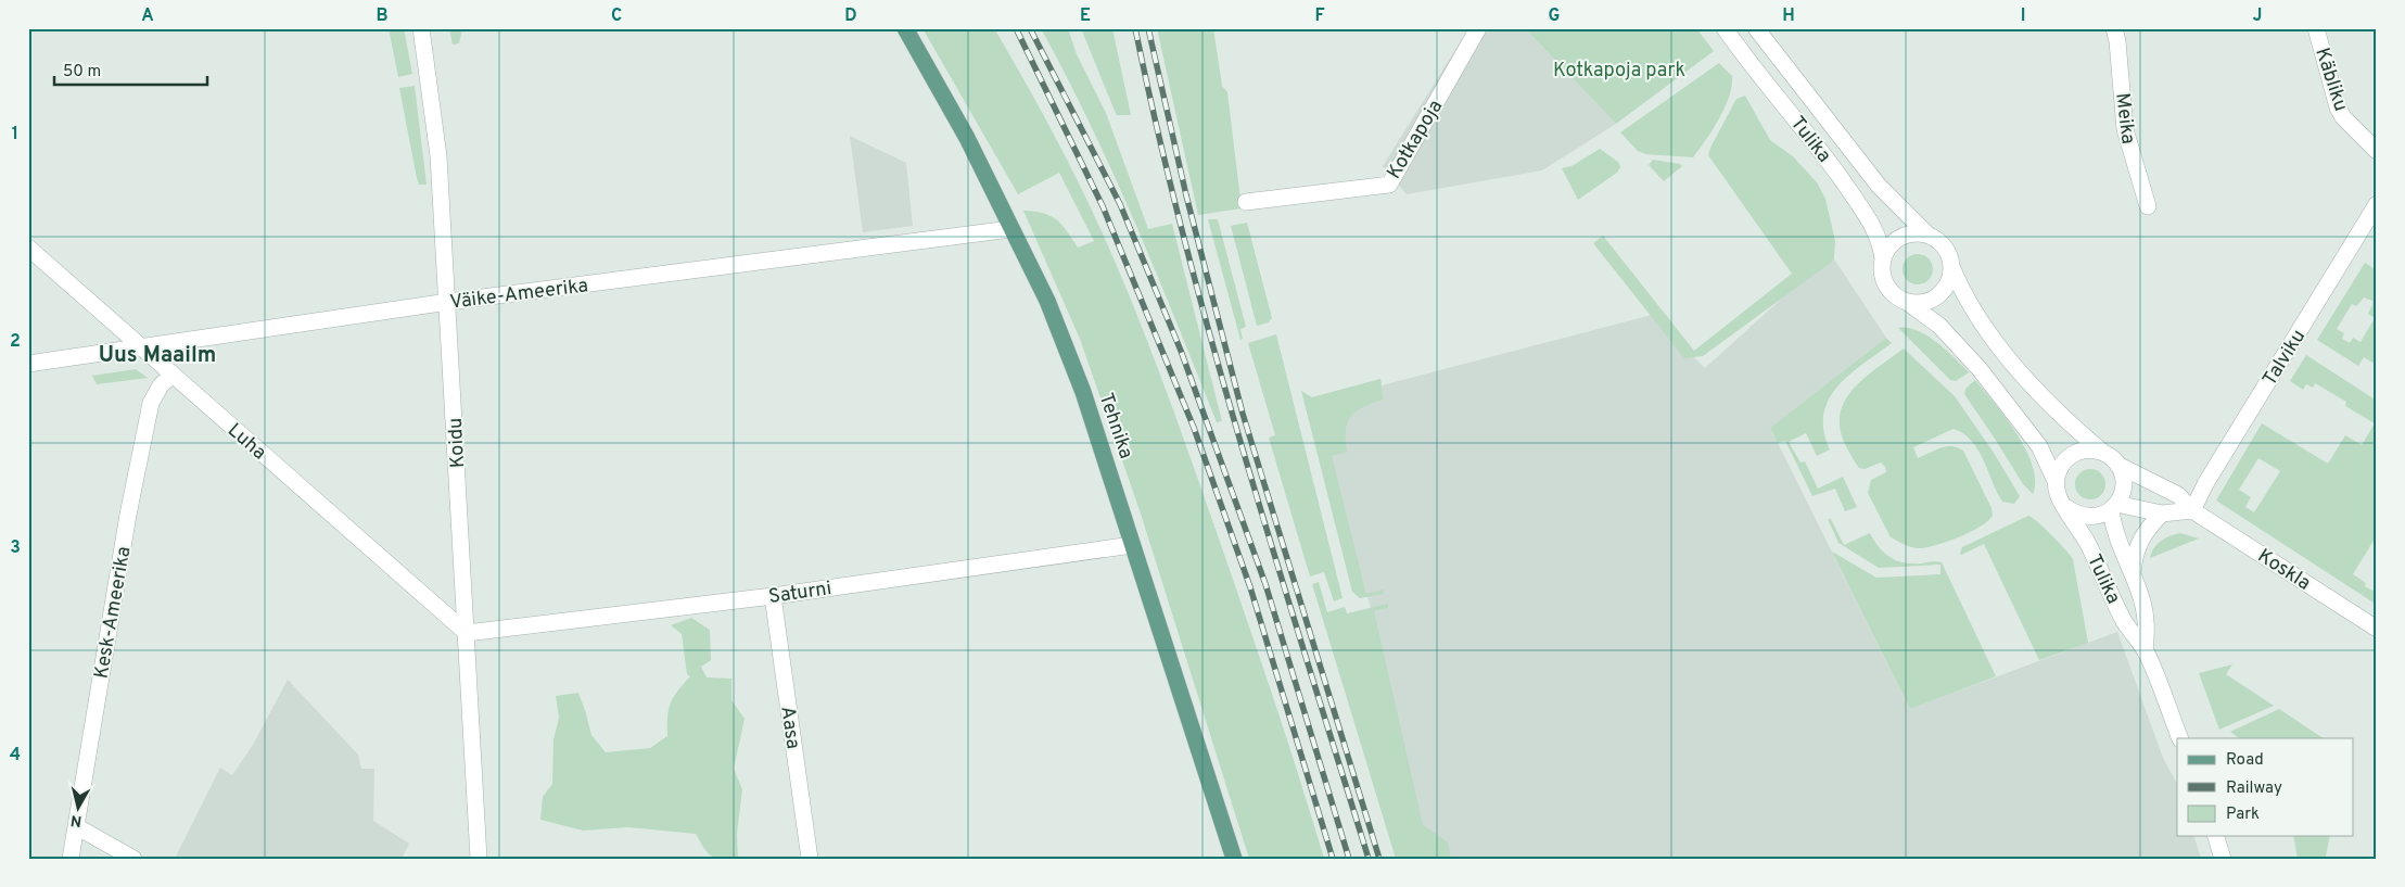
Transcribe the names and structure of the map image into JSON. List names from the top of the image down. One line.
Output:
{"streets":{"main road":["Tehnika"],"street":["Käbliku","Meika","Kotkapoja","Tulika","Väike-Ameerika","Talviku","Luha","Koidu","Koskla","Saturni","Kesk-Ameerika","Aasa"]},"crossings":[["Tulika","Koskla"],["Väike-Ameerika","Tehnika"],["Väike-Ameerika","Luha"],["Väike-Ameerika","Koidu"],["Talviku","Koskla"],["Tehnika","Saturni"],["Luha","Koidu"],["Luha","Saturni"],["Luha","Kesk-Ameerika"],["Koidu","Saturni"],["Saturni","Aasa"]],"districts":["Uus Maailm"],"parks":["Kotkapoja park"],"legend":["Road","Railway","Park"],"scale_bar":"50 m","north":"bottom","grid":{"columns":["A","B","C","D","E","F","G","H","I","J"],"rows":["1","2","3","4"]}}
